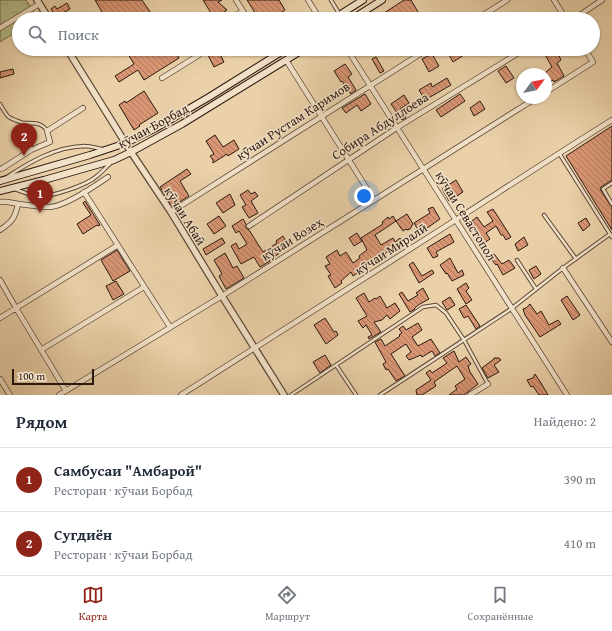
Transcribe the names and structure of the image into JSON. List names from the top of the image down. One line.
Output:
{"streets":{"main road":["кӯчаи Борбад"],"street":["кӯчаи Рустам Каримов","Собира Абдуллоева","кӯчаи Абаӣ","кӯчаи Севастопол","кӯчаи Возеҳ","кӯчаи Миралӣ"]},"crossings":[["кӯчаи Рустам Каримов","кӯчаи Абаӣ"],["кӯчаи Рустам Каримов","кӯчаи Севастопол"],["кӯчаи Борбад","кӯчаи Абаӣ"],["Собира Абдуллоева","кӯчаи Севастопол"],["кӯчаи Абаӣ","кӯчаи Возеҳ"],["кӯчаи Абаӣ","кӯчаи Миралӣ"],["кӯчаи Севастопол","кӯчаи Возеҳ"],["кӯчаи Севастопол","кӯчаи Миралӣ"]],"scale_bar":"100 m","north":"top right","page":{"search":"Поиск","pins":["2","1"],"scale":"100 m","heading":["Рядом","Найдено: 2"],"list":[{"mark":"1","name":"Самбусаи \"Амбарой\"","note":"Ресторан · кӯчаи Борбад","value":"390 m"},{"mark":"2","name":"Сугдиён","note":"Ресторан · кӯчаи Борбад","value":"410 m"}],"nav":["Карта","Маршрут","Сохранённые"]}}
